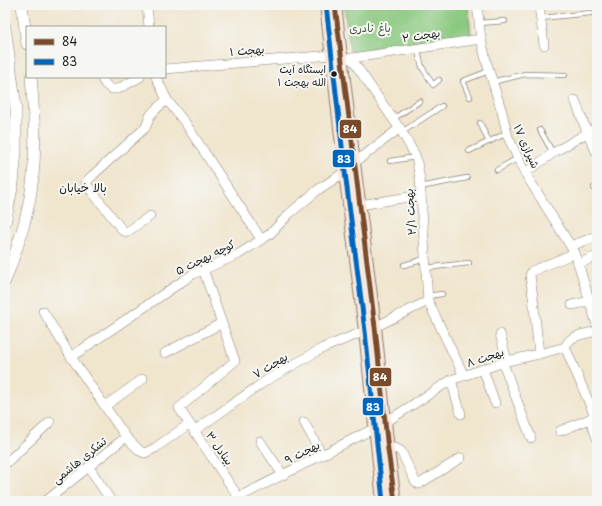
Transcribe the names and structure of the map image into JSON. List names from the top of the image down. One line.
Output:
{"streets":{"street":["بهجت ۲","بهجت ۱","شیرازی ۱۷","بهجت ۲/۱","کوچه بهجت ۵","بهجت ۸","بهجت ۷","بینادل ۳","بهجت ۹","تشکری هاشمی"]},"crossings":[["بهجت ۲","بهجت ۱"],["بهجت ۲","شیرازی ۱۷"],["بهجت ۲","بهجت ۲/۱"],["بهجت ۱","بهجت ۲/۱"],["بهجت ۲/۱","بهجت ۸"],["بهجت ۲/۱","بهجت ۷"],["بهجت ۸","بهجت ۹"],["بهجت ۷","بینادل ۳"],["بهجت ۷","تشکری هاشمی"],["بینادل ۳","بهجت ۹"]],"districts":["بالا خیابان"],"parks":["باغ نادری"],"places":["ایستگاه آیت الله بهجت ۱"],"lines":["transit line 84","transit line 83"],"legend":["84","83"]}
